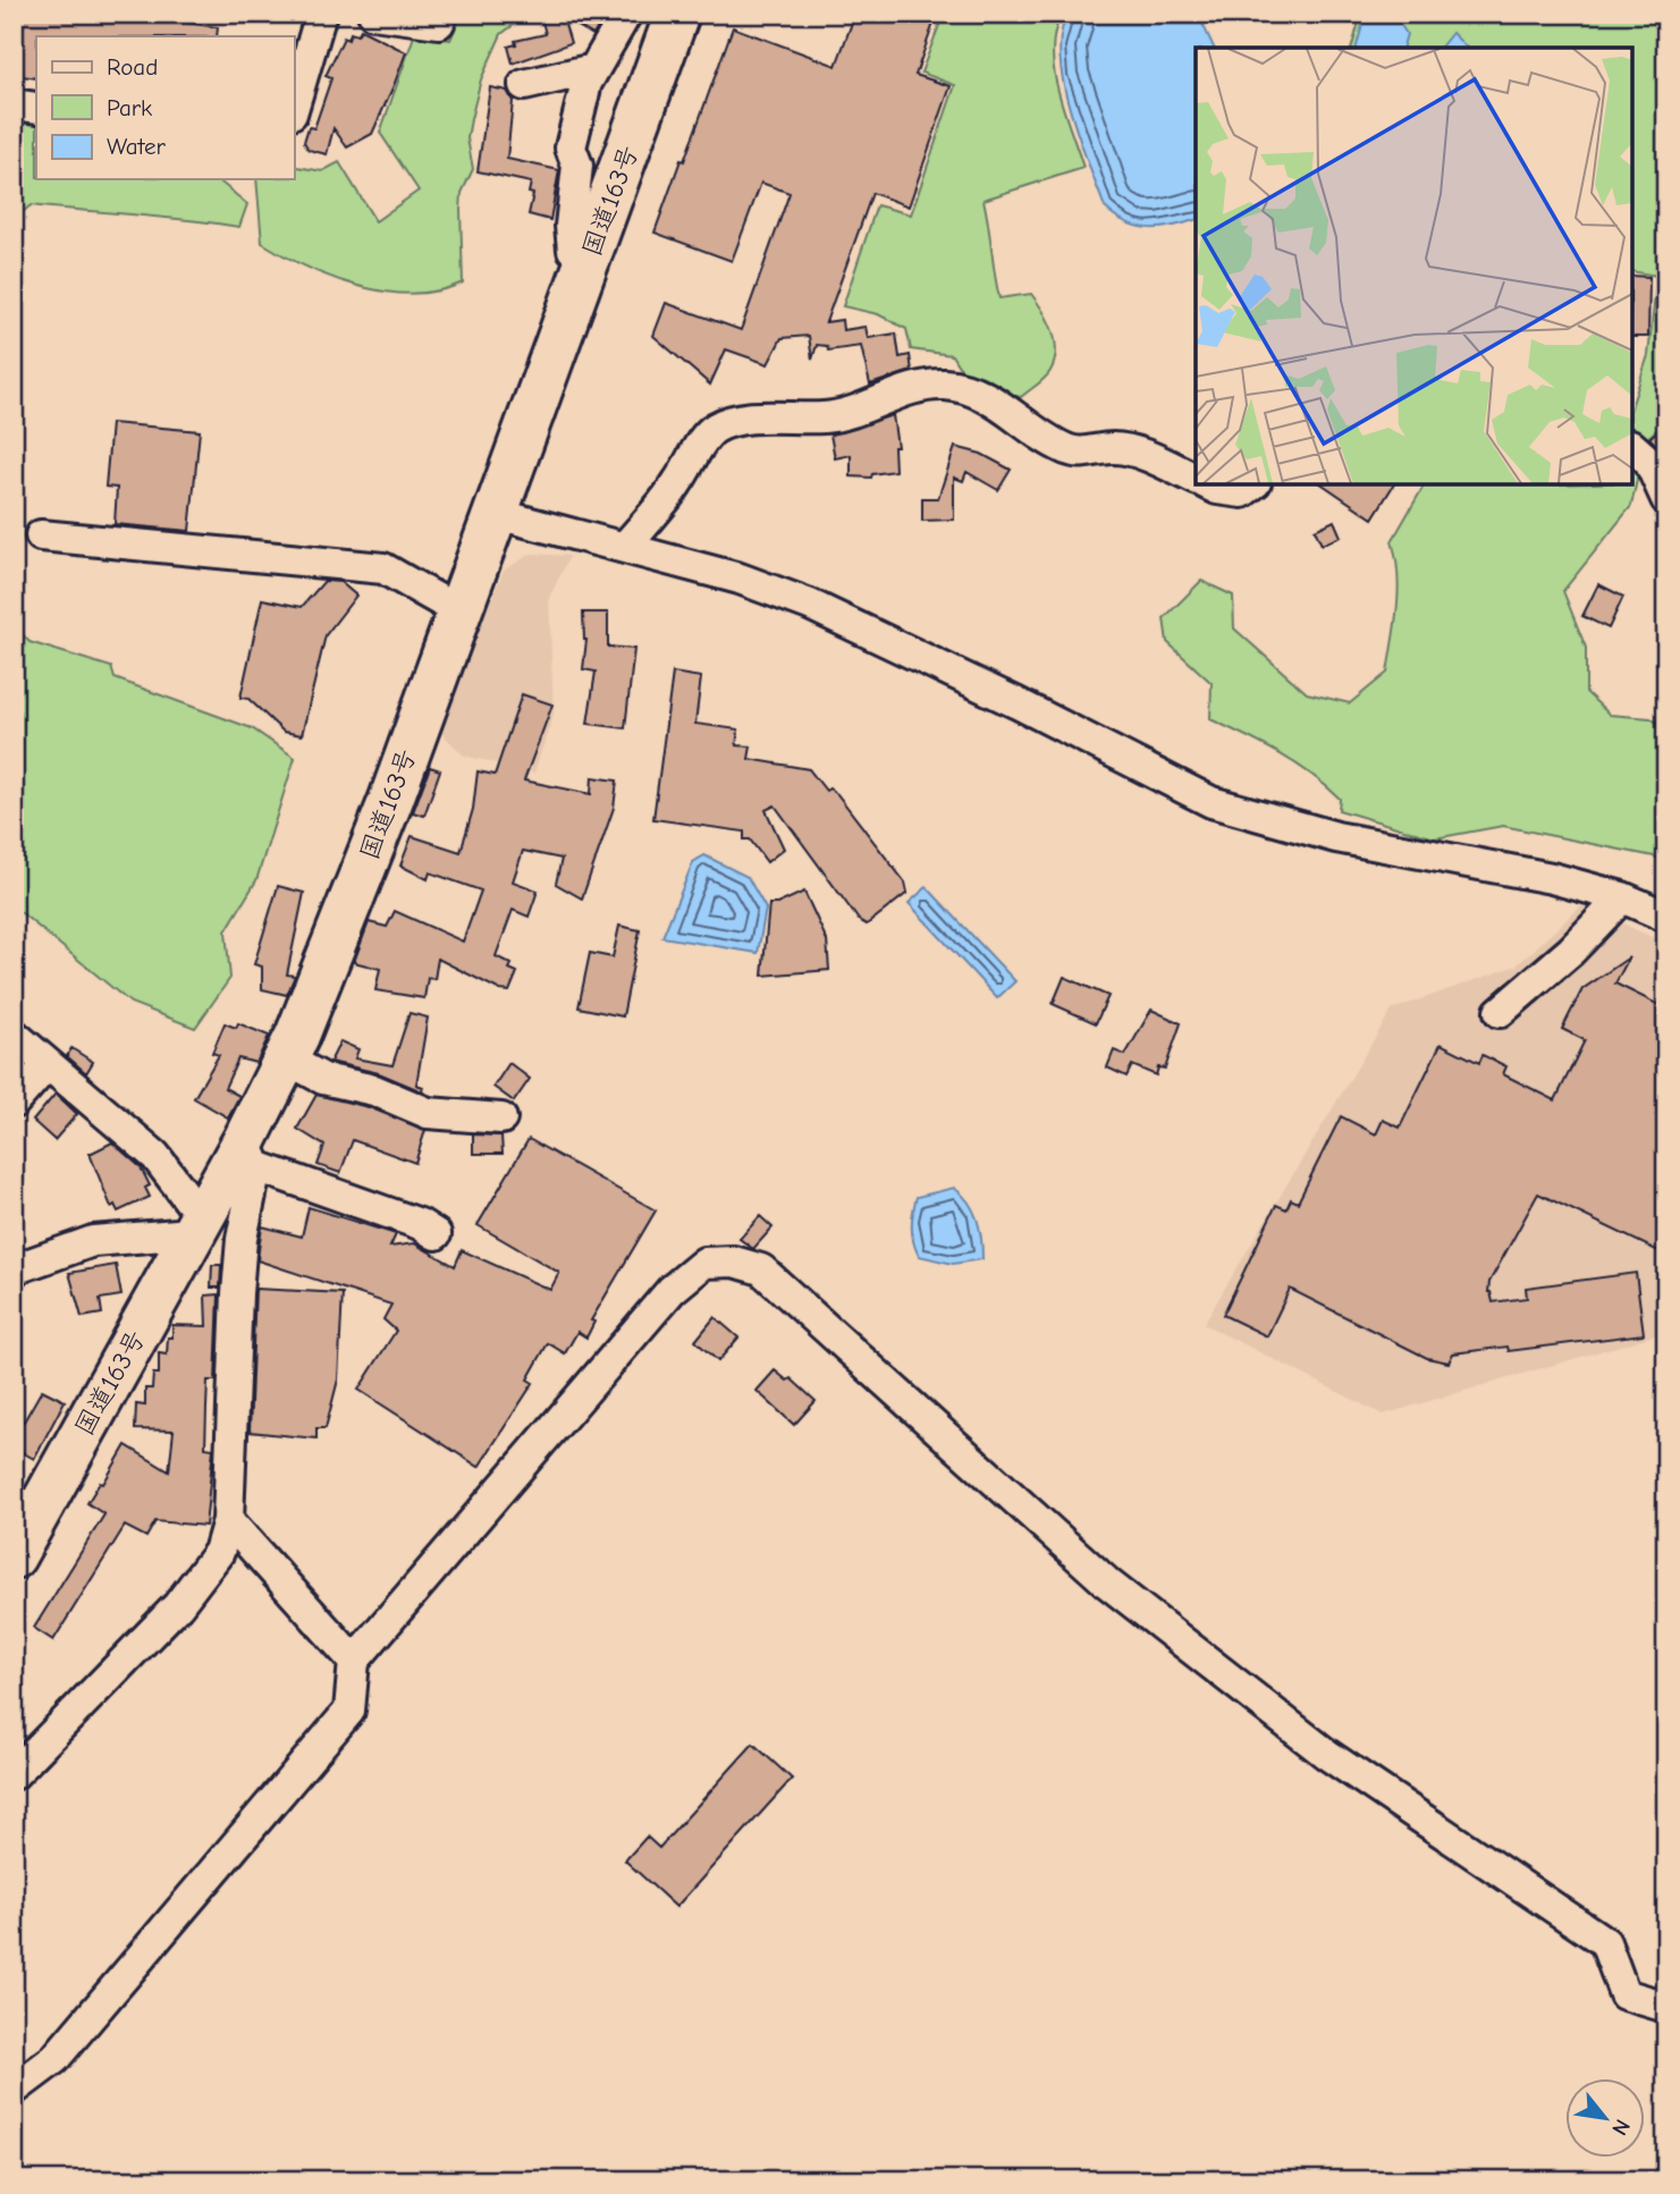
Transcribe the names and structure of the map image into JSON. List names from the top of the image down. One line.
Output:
{"streets":{"highway":["国道163号"]},"legend":["Road","Park","Water"],"north":"bottom right"}
